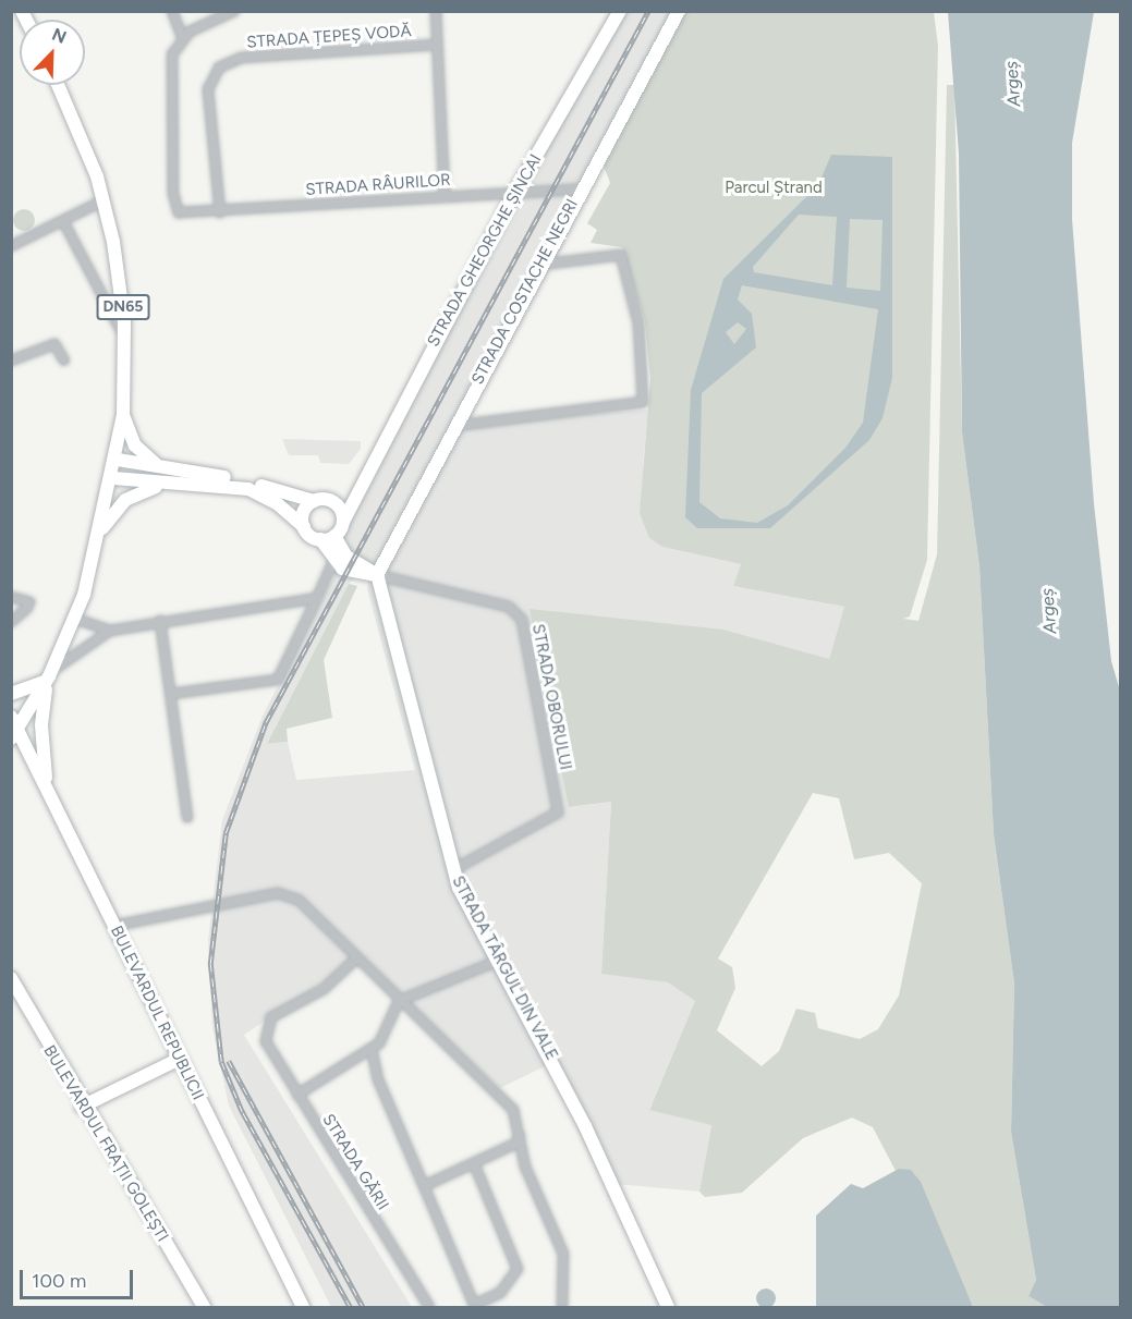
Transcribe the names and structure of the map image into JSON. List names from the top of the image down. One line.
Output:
{"streets":{"main road":["STRADA GHEORGHE ȘINCAI","STRADA COSTACHE NEGRI","DN65","STRADA TÂRGUL DIN VALE","BULEVARDUL REPUBLICII","BULEVARDUL FRAȚII GOLEȘTI"],"street":["STRADA ȚEPEȘ VODĂ","STRADA RÂURILOR","STRADA OBORULUI","STRADA GĂRII"]},"crossings":[["STRADA ȚEPEȘ VODĂ","STRADA RÂURILOR"],["STRADA RÂURILOR","STRADA GHEORGHE ȘINCAI"],["STRADA RÂURILOR","STRADA COSTACHE NEGRI"],["STRADA COSTACHE NEGRI","STRADA OBORULUI"],["STRADA COSTACHE NEGRI","STRADA TÂRGUL DIN VALE"],["STRADA OBORULUI","STRADA TÂRGUL DIN VALE"]],"water":["Argeș"],"parks":["Parcul Ștrand"],"scale_bar":"100 m","north":"top right"}
